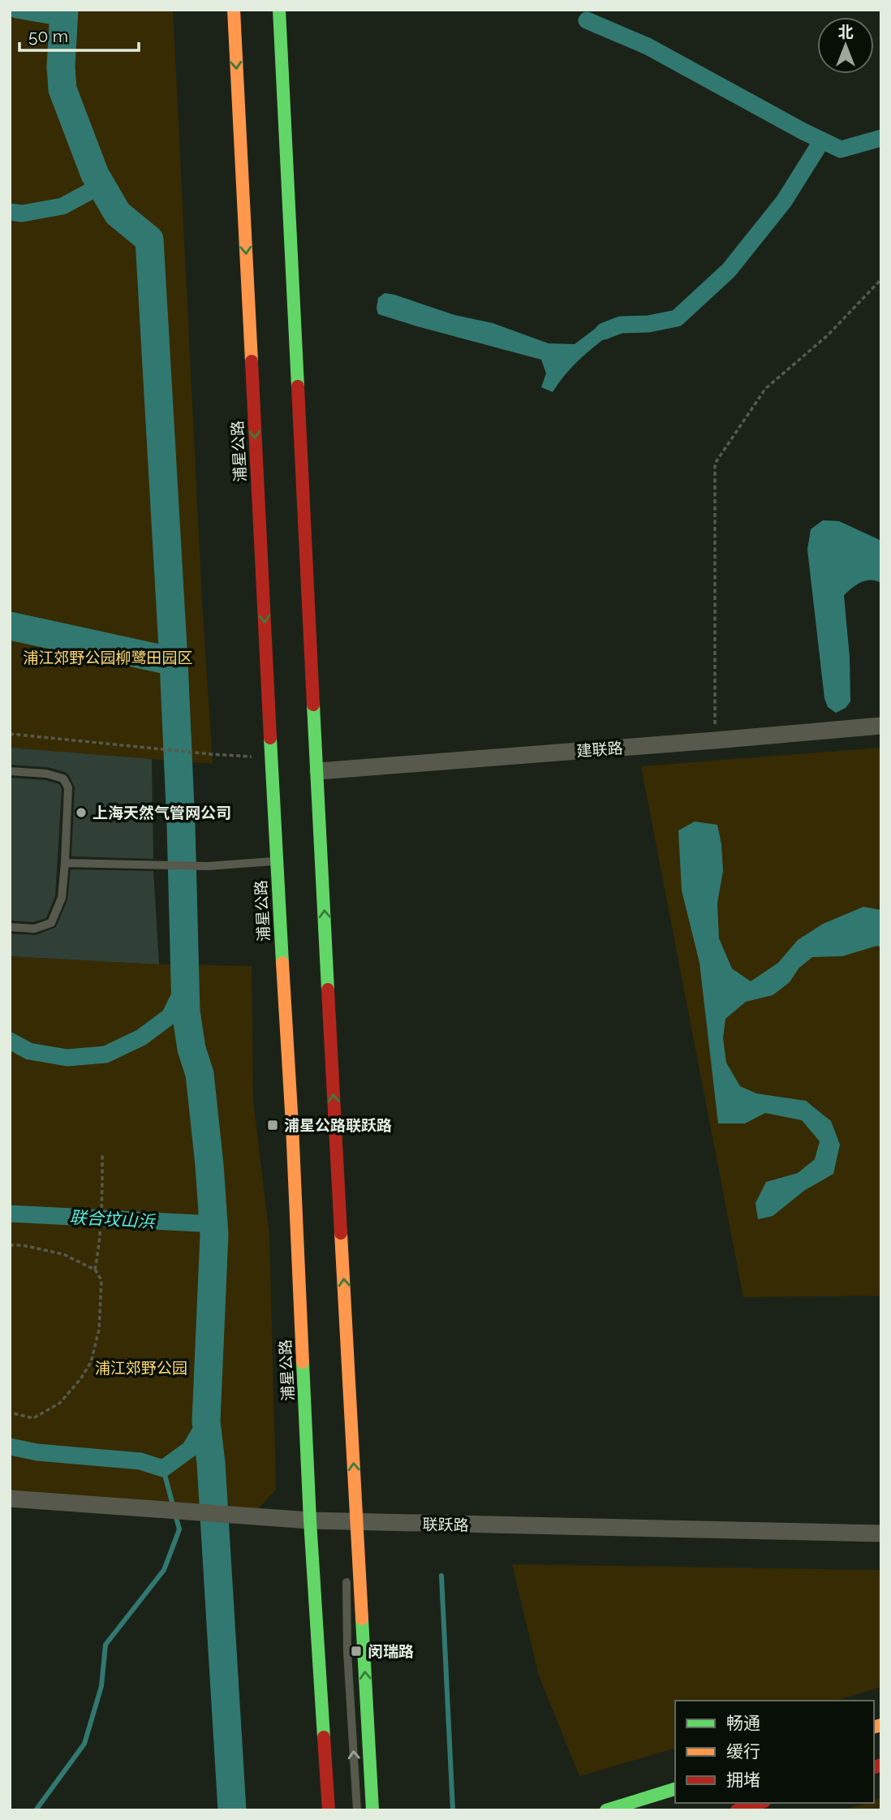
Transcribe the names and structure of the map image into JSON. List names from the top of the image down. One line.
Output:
{"streets":{"main road":["浦星公路"],"street":["建联路","联跃路"]},"crossings":[["浦星公路","联跃路"]],"water":["联合坟山浜"],"parks":["浦江郊野公园柳鹭田园区","浦江郊野公园"],"places":{"other":["上海天然气管网公司"],"transit":["浦星公路联跃路","闵瑞路"]},"legend":["畅通","缓行","拥堵"],"scale_bar":"50 m","north":"top"}
